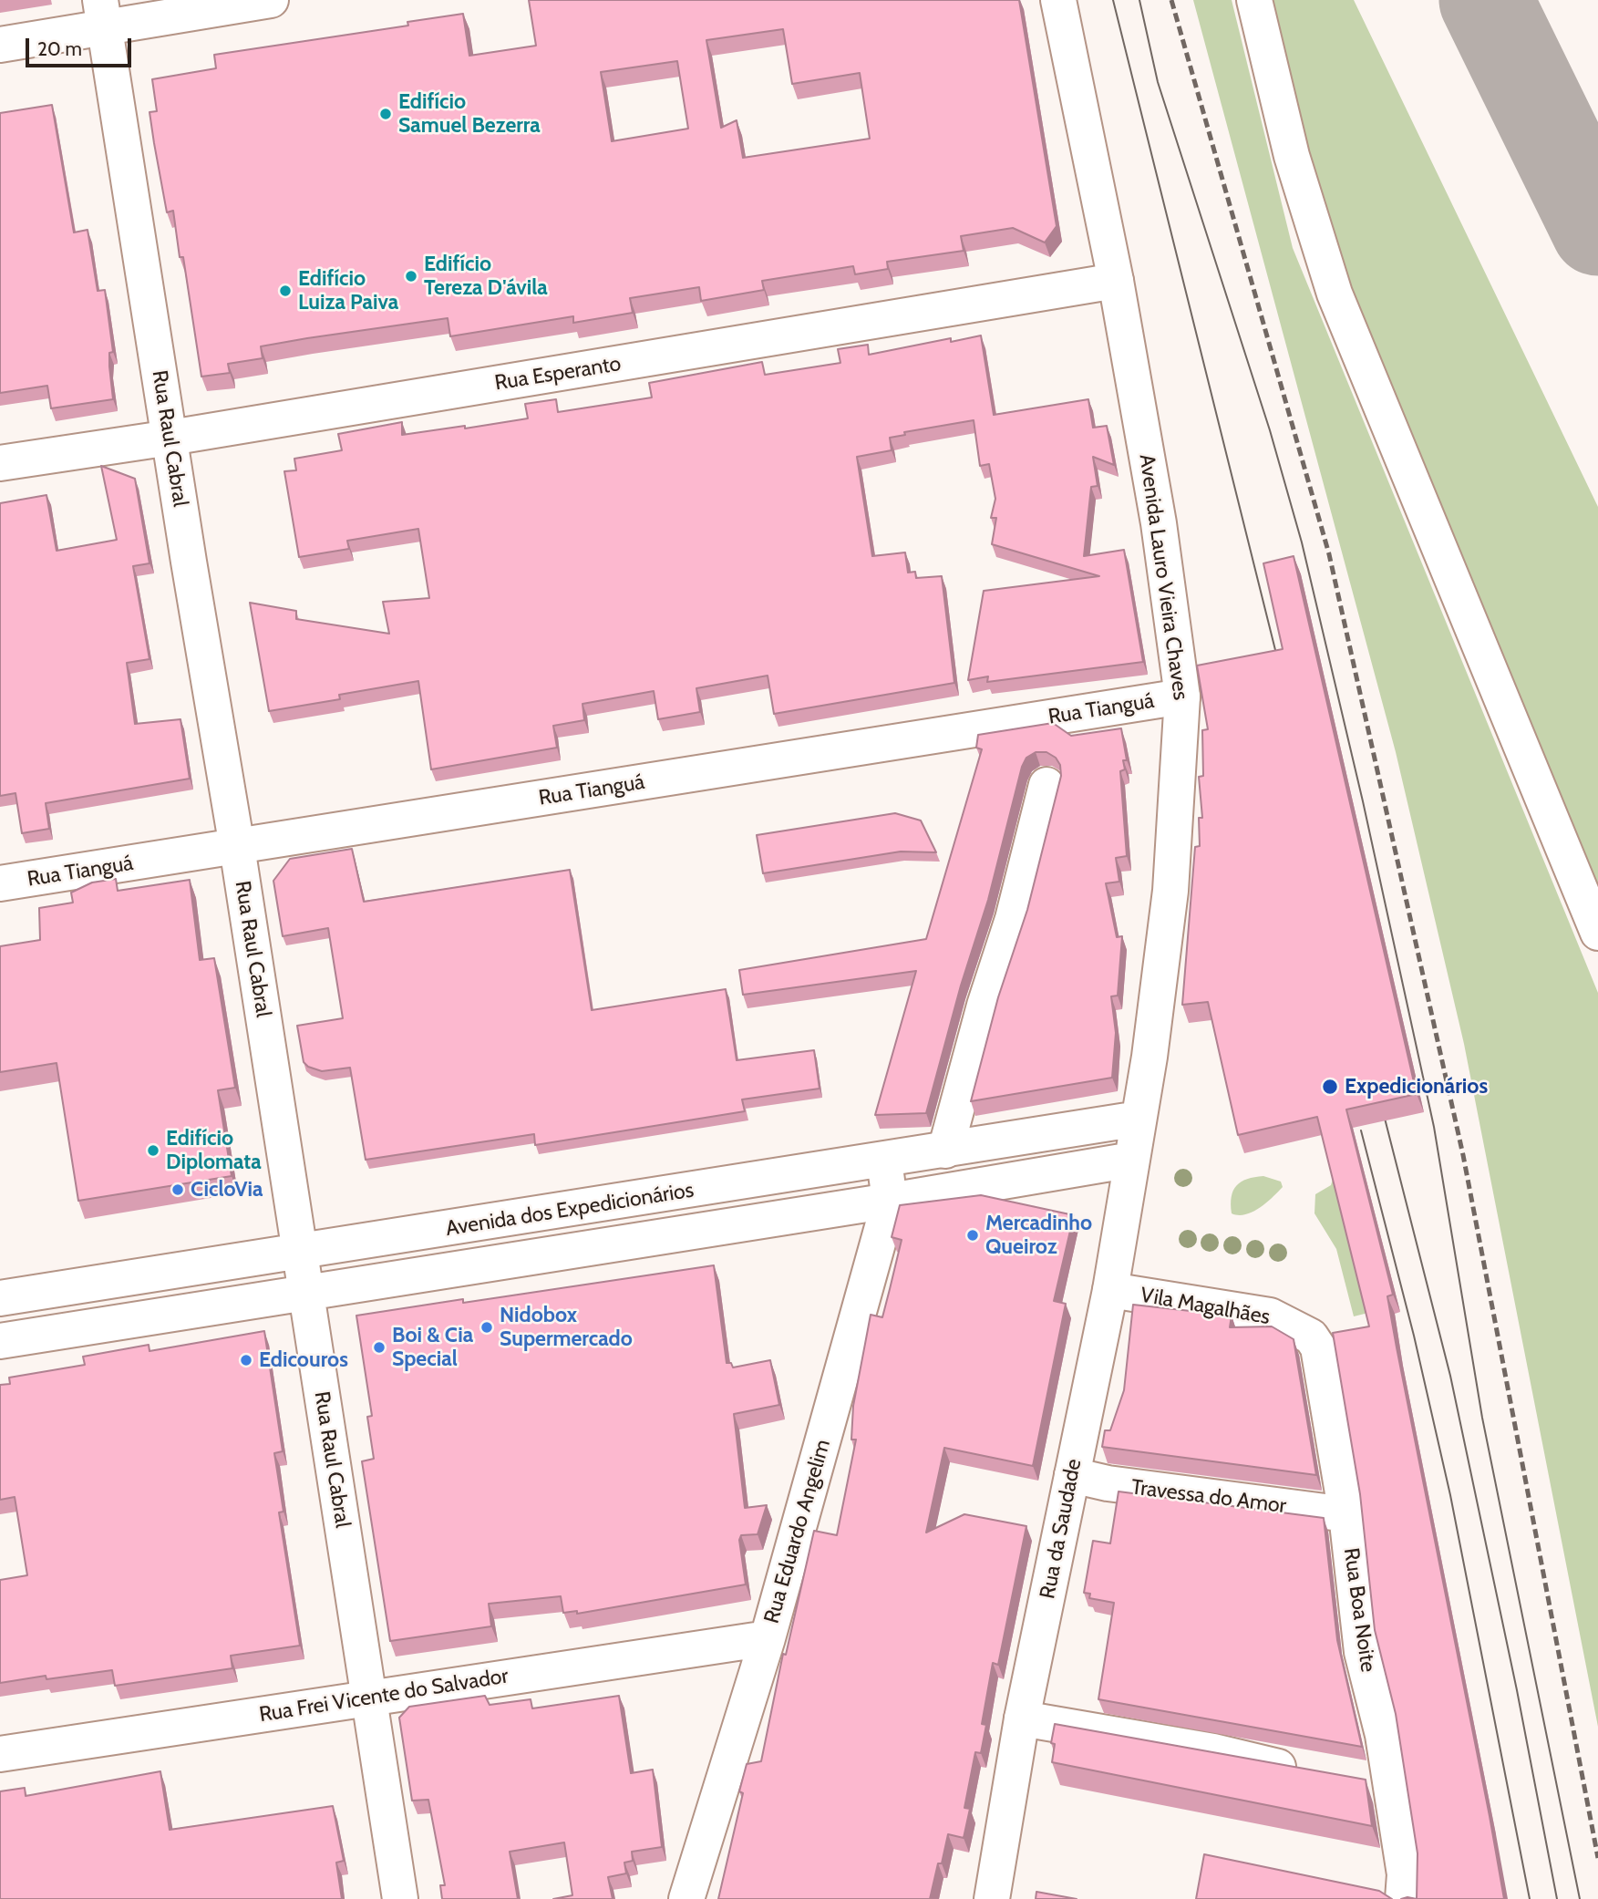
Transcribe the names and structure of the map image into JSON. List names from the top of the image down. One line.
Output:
{"streets":{"main road":["Rua Esperanto","Rua Raul Cabral","Avenida Lauro Vieira Chaves","Rua Tianguá","Avenida dos Expedicionários","Vila Magalhães","Travessa do Amor","Rua da Saudade","Rua Eduardo Angelim","Rua Boa Noite","Rua Frei Vicente do Salvador"]},"crossings":[["Rua Esperanto","Rua Raul Cabral"],["Rua Esperanto","Avenida Lauro Vieira Chaves"],["Rua Raul Cabral","Rua Tianguá"],["Rua Raul Cabral","Avenida dos Expedicionários"],["Rua Raul Cabral","Rua Frei Vicente do Salvador"],["Avenida Lauro Vieira Chaves","Rua Tianguá"],["Avenida Lauro Vieira Chaves","Avenida dos Expedicionários"],["Avenida Lauro Vieira Chaves","Rua da Saudade"],["Avenida dos Expedicionários","Rua da Saudade"],["Avenida dos Expedicionários","Rua Eduardo Angelim"],["Vila Magalhães","Rua da Saudade"],["Vila Magalhães","Rua Boa Noite"],["Travessa do Amor","Rua da Saudade"],["Travessa do Amor","Rua Boa Noite"],["Rua Eduardo Angelim","Rua Frei Vicente do Salvador"]],"places":["Edifício Samuel Bezerra","Edifício Tereza D'ávila","Edifício Luiza Paiva","Expedicionários","Edifício Diplomata","CicloVia","Mercadinho Queiroz","Nidobox Supermercado","Boi & Cia Special","Edicouros"],"scale_bar":"20 m"}
